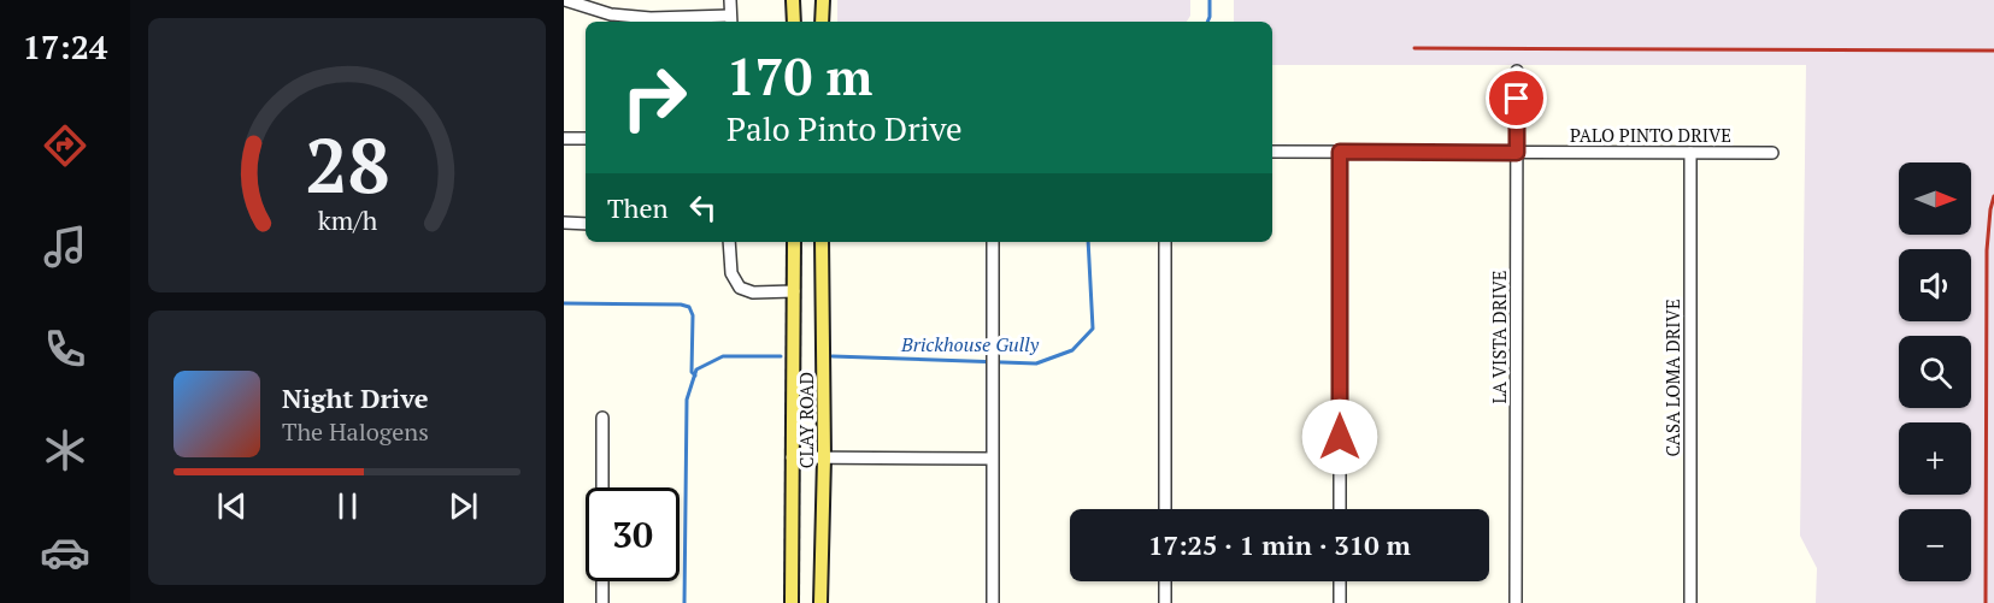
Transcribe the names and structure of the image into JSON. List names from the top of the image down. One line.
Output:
{"streets":{"main road":["CLAY ROAD"],"street":["PALO PINTO DRIVE","LA VISTA DRIVE","CASA LOMA DRIVE"]},"crossings":[["PALO PINTO DRIVE","LA VISTA DRIVE"],["PALO PINTO DRIVE","CASA LOMA DRIVE"]],"water":["Brickhouse Gully"],"north":"right","page":{"tabs":"17:24","turn":["170 m","Palo Pinto Drive"],"map_buttons":["+","−"],"then":"Then","song":["Night Drive","The Halogens"],"limit":"30","trip":"17:25 · 1 min · 310 m","gauge":["28","km/h"]}}
